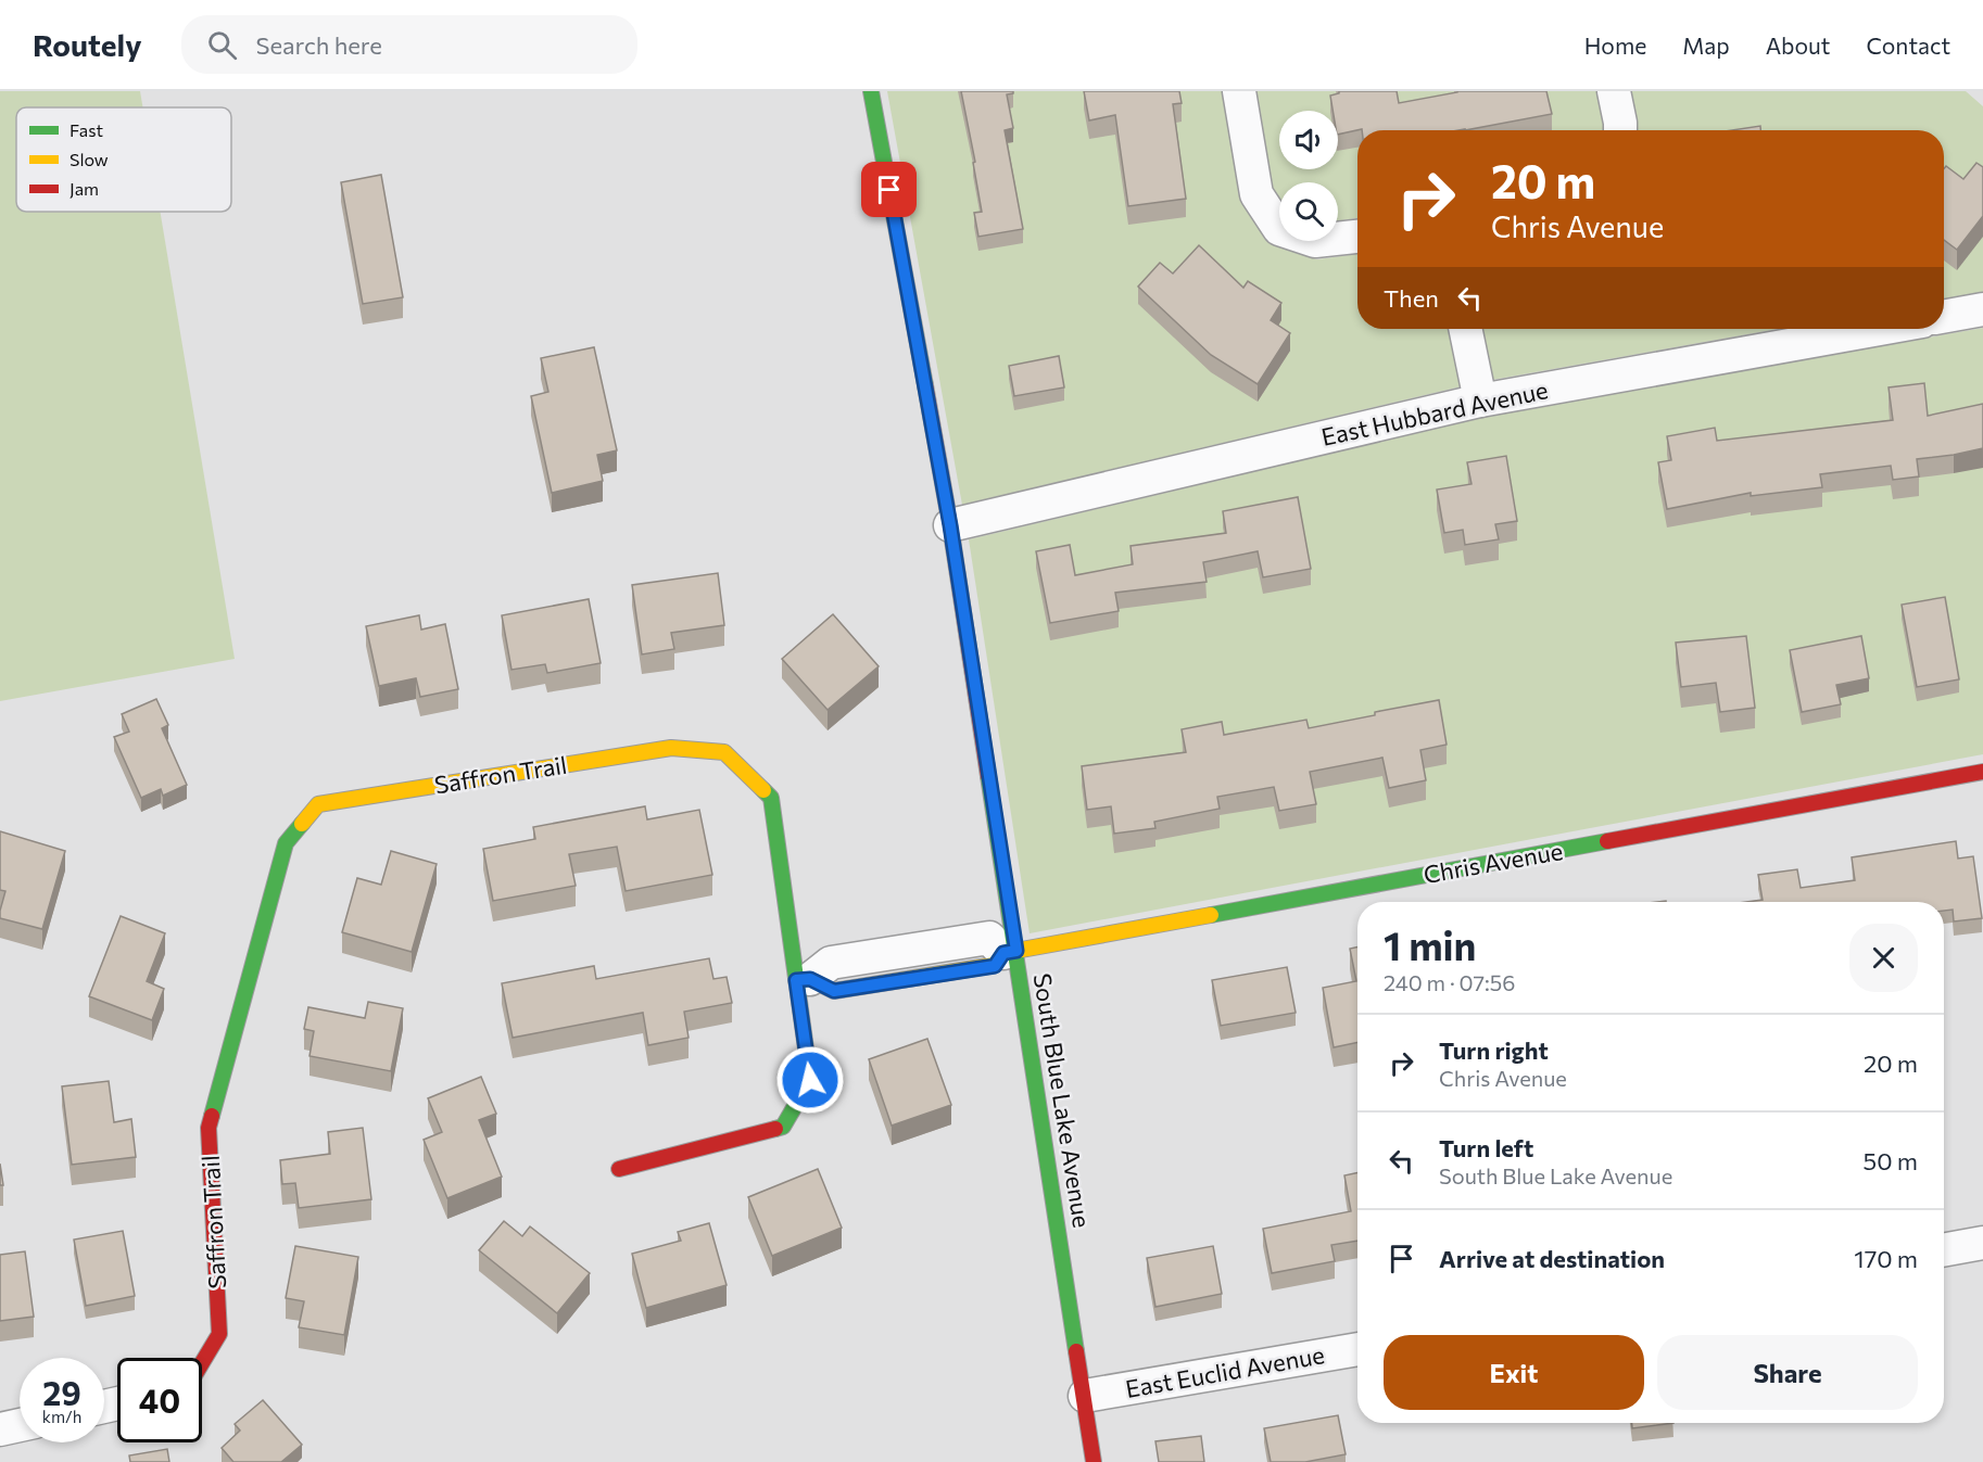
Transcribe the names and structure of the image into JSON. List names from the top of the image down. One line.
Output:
{"streets":{"street":["East Hubbard Avenue","Saffron Trail","Chris Avenue","South Blue Lake Avenue","East Euclid Avenue"]},"crossings":[["East Hubbard Avenue","South Blue Lake Avenue"],["Chris Avenue","South Blue Lake Avenue"],["South Blue Lake Avenue","East Euclid Avenue"]],"legend":["Fast","Slow","Jam"],"page":{"header":"Routely","search":"Search here","nav":["Home","Map","About","Contact"],"turn":["20 m","Chris Avenue"],"then":"Then","heading":["1 min","240 m · 07:56"],"list":[{"name":"Turn right","note":"Chris Avenue","value":"20 m"},{"name":"Turn left","note":"South Blue Lake Avenue","value":"50 m"},{"name":"Arrive at destination","value":"170 m"}],"buttons":["Exit","Share"],"speed":"29 km/h","limit":"40"}}
